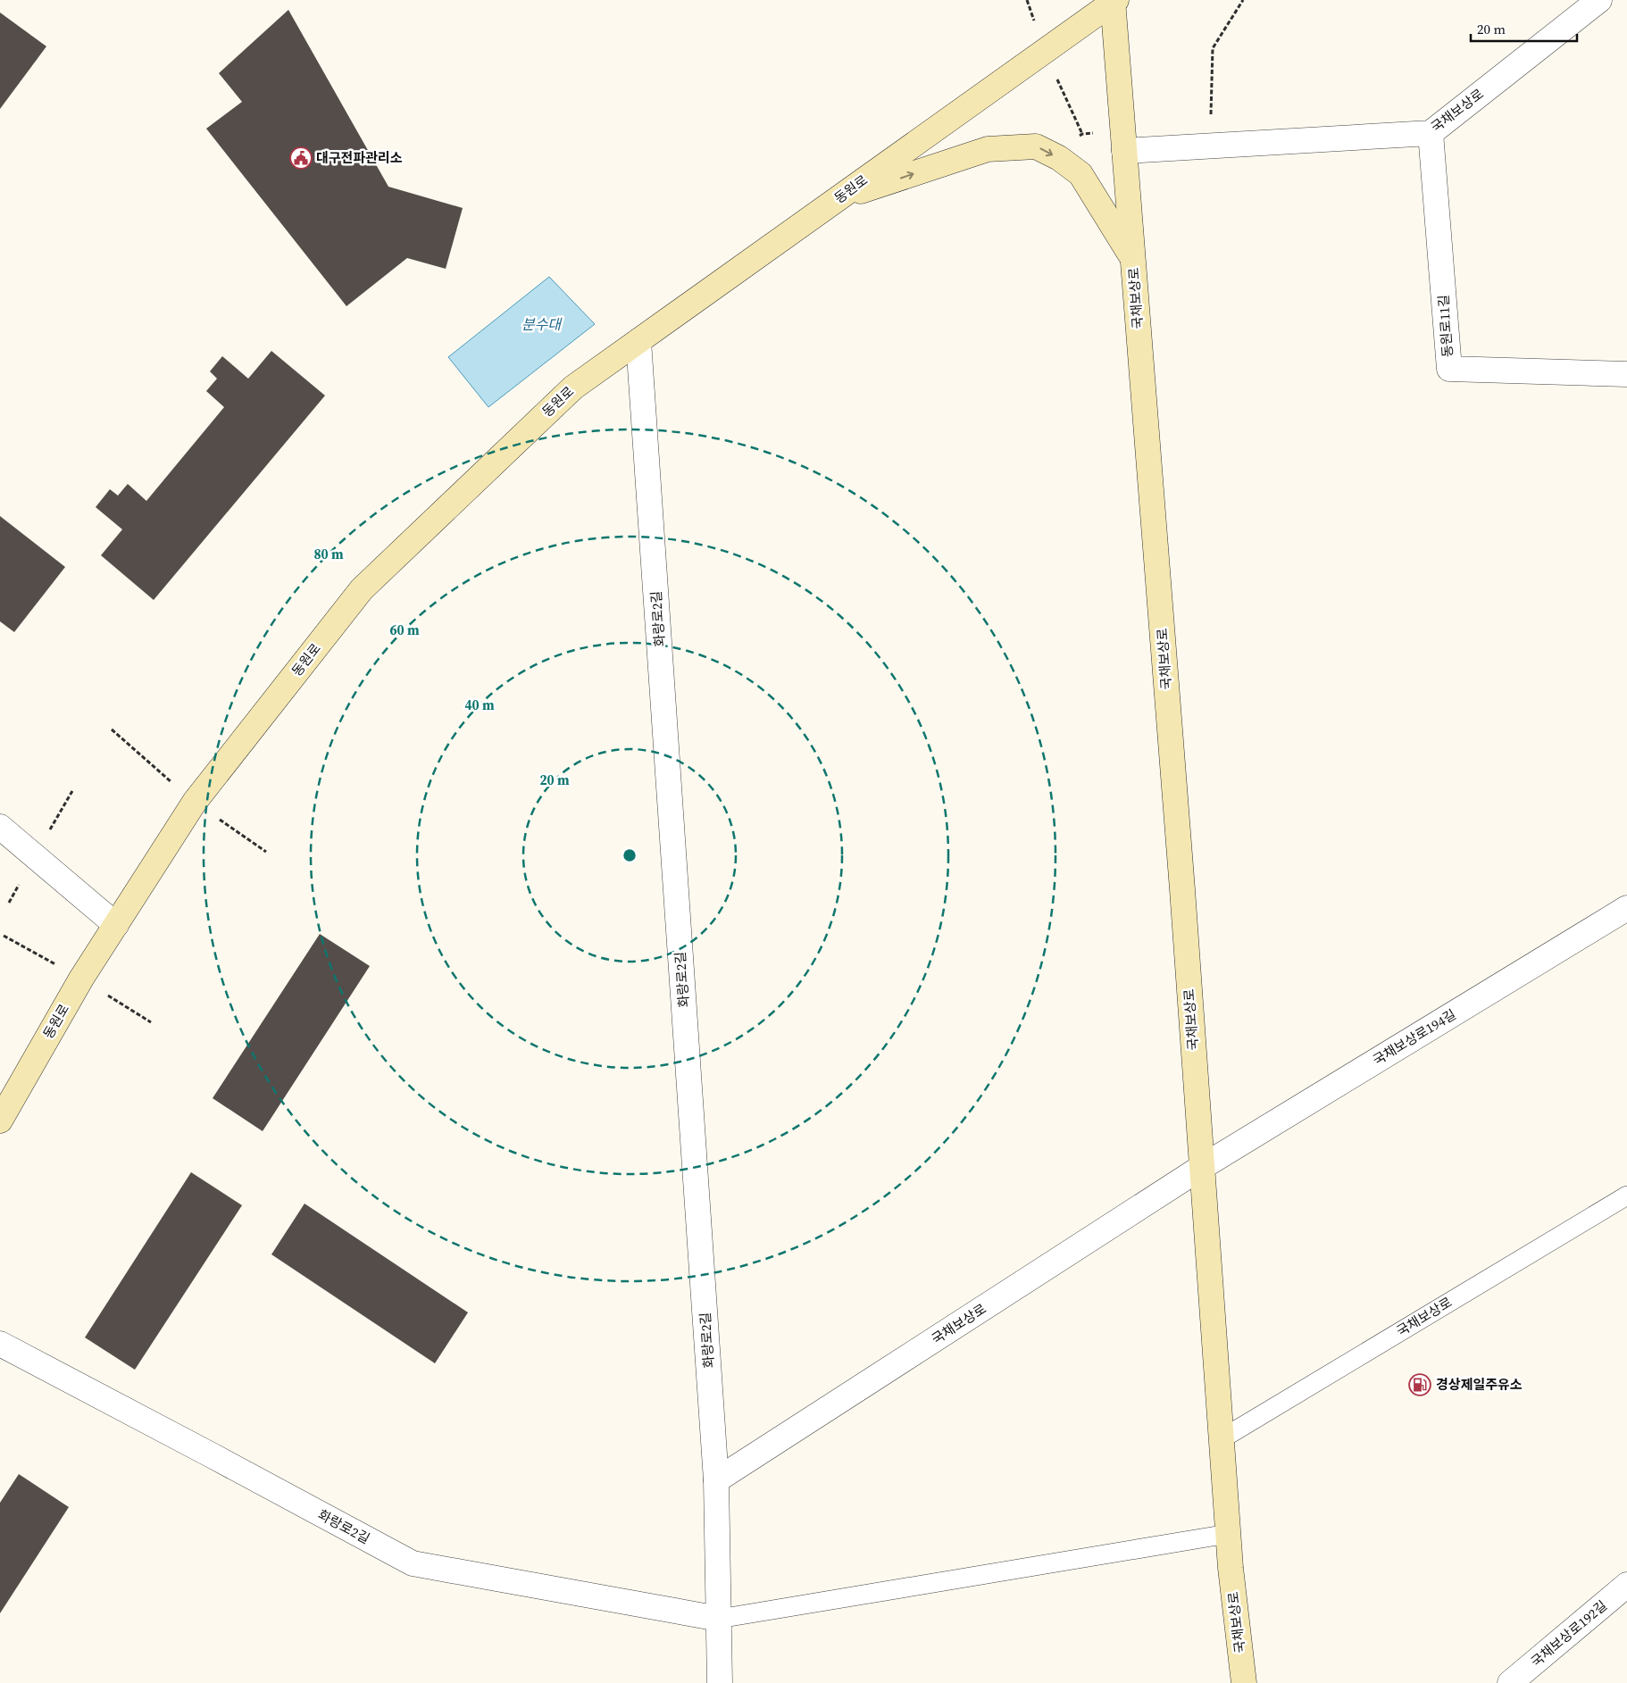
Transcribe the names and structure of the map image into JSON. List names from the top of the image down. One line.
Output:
{"streets":{"main road":["국채보상로","동원로"],"street":["동원로11길","화랑로2길","국채보상로194길","국채보상로192길"]},"crossings":[["국채보상로","동원로"],["국채보상로","동원로11길"],["국채보상로","화랑로2길"],["국채보상로","국채보상로194길"],["동원로","화랑로2길"]],"water":["분수대"],"places":{"public building":["대구전파관리소"],"fuel station":["경상제일주유소"]},"scale_bar":"20 m","rings":["80 m","60 m","40 m","20 m"]}
